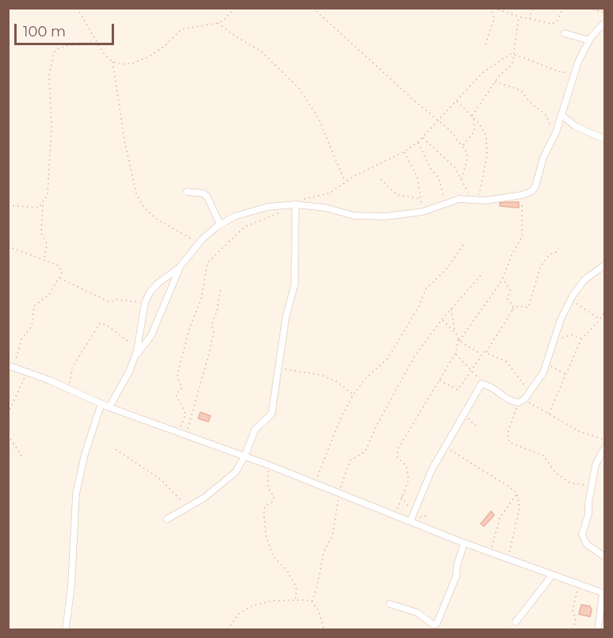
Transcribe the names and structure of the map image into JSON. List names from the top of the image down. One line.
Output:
{"scale_bar":"100 m"}
